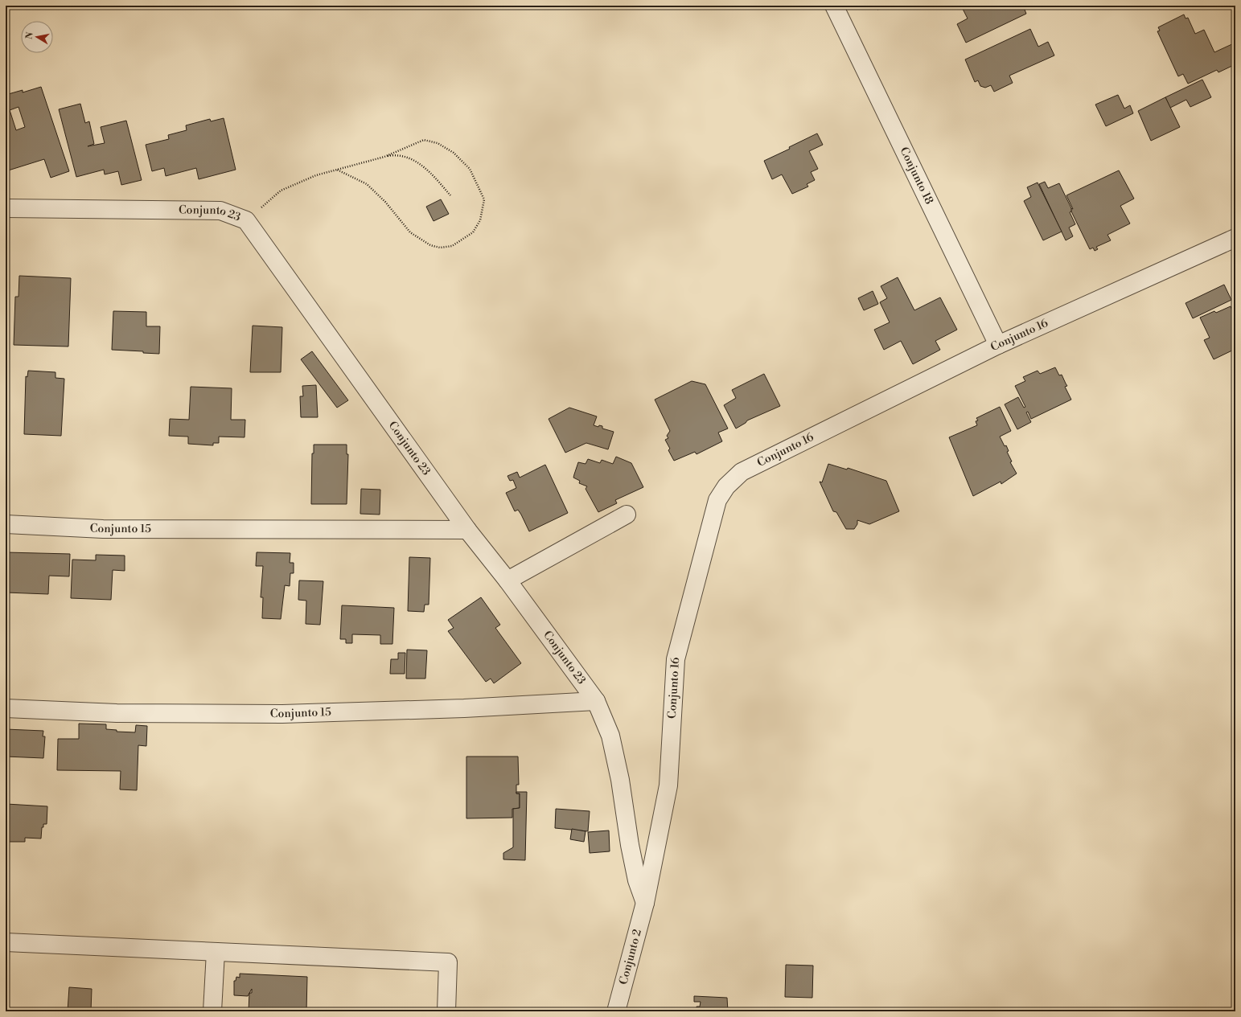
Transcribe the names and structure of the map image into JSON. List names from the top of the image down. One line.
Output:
{"streets":{"street":["Conjunto 18","Conjunto 23","Conjunto 16","Conjunto 15","Conjunto 2"]},"crossings":[["Conjunto 18","Conjunto 16"],["Conjunto 23","Conjunto 16"],["Conjunto 23","Conjunto 15"],["Conjunto 23","Conjunto 2"],["Conjunto 16","Conjunto 2"]],"north":"left"}
